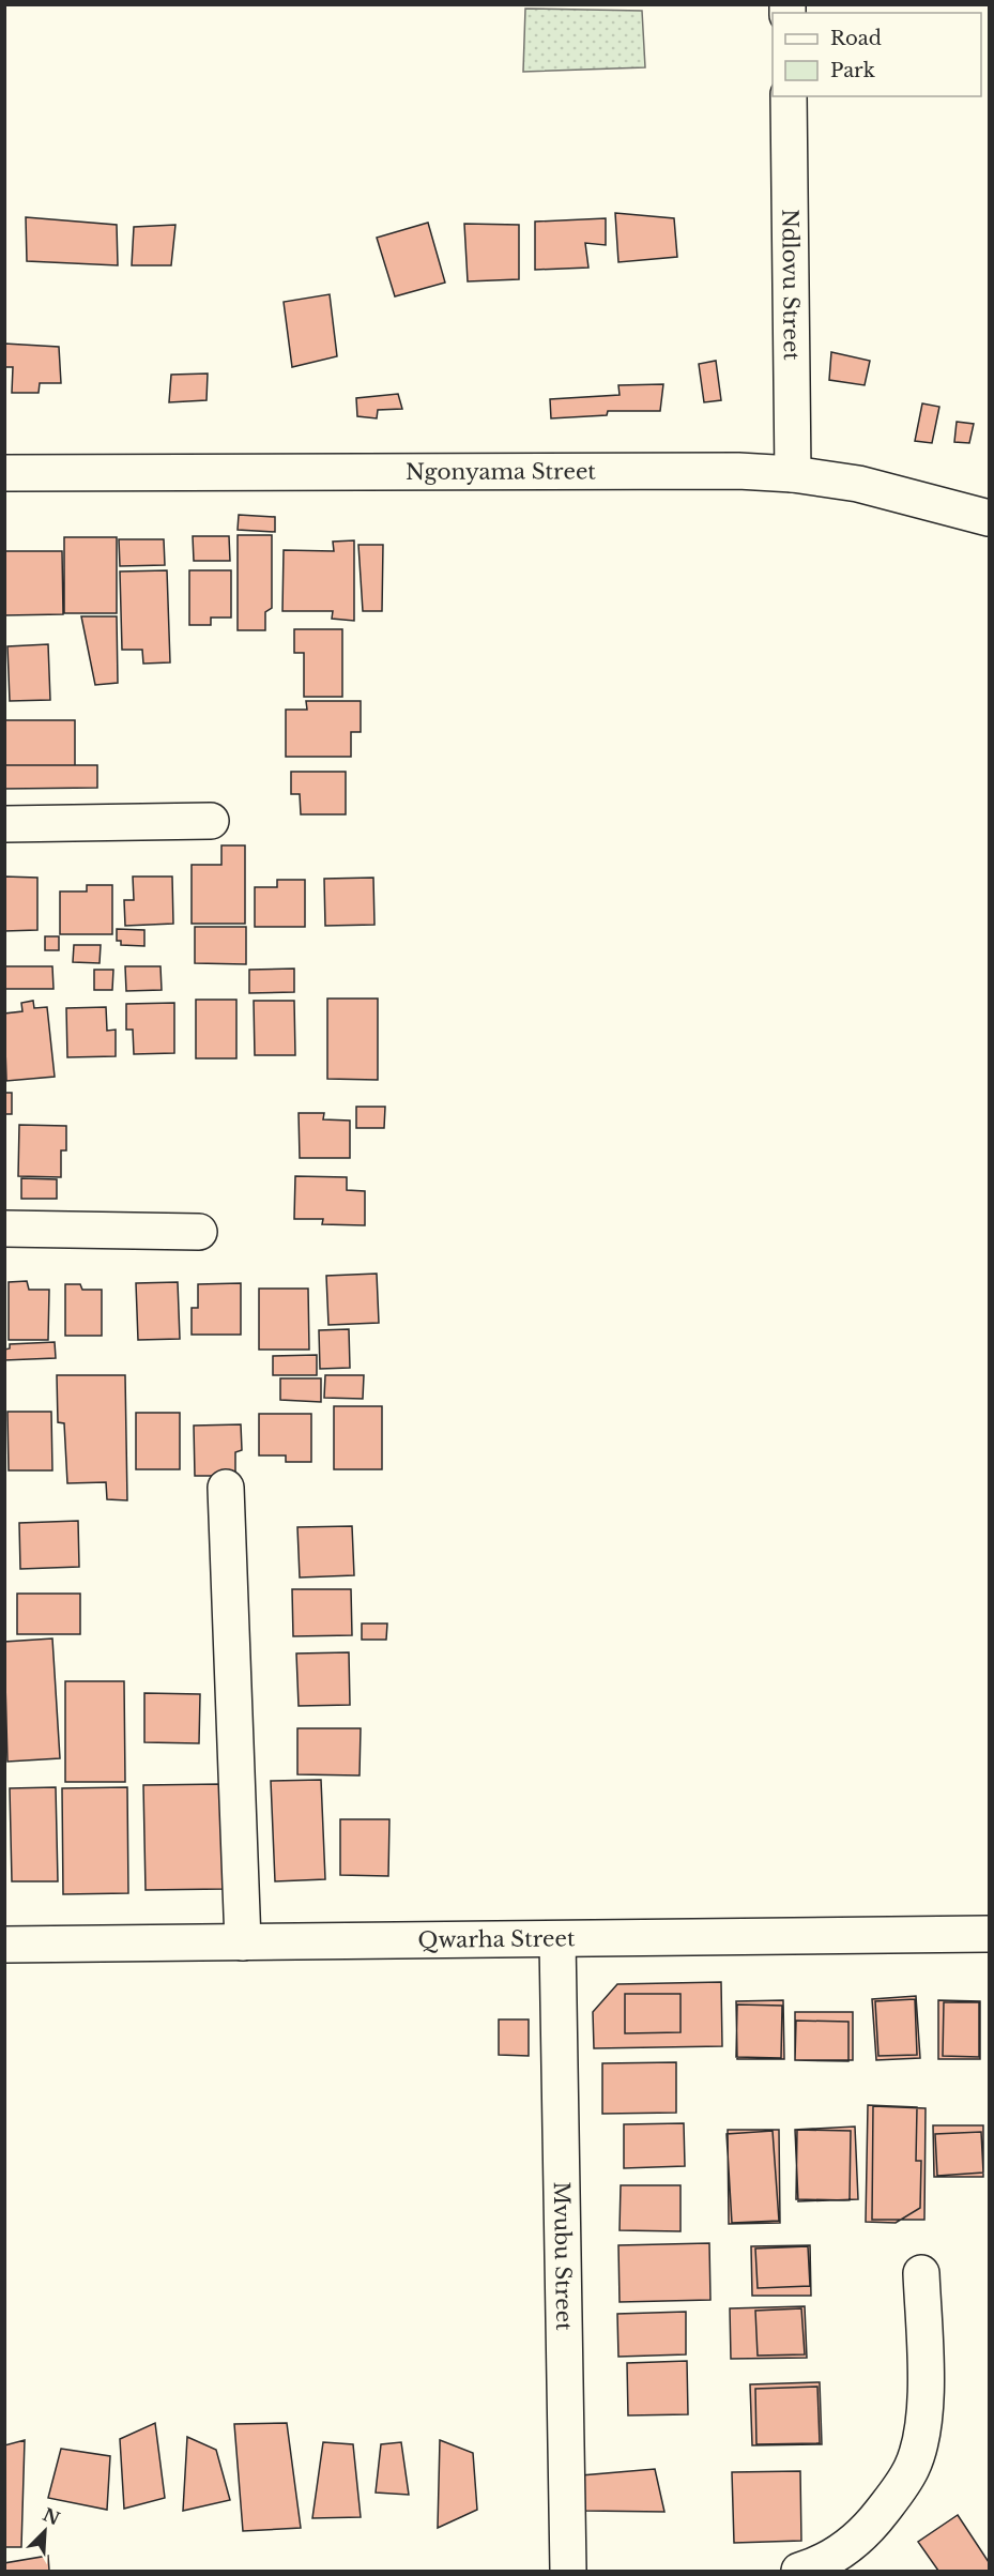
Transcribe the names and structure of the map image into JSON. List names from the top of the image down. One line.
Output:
{"streets":{"street":["Ndlovu Street","Ngonyama Street","Qwarha Street","Mvubu Street"]},"crossings":[["Ndlovu Street","Ngonyama Street"],["Qwarha Street","Mvubu Street"]],"legend":["Road","Park"],"north":"top right"}
